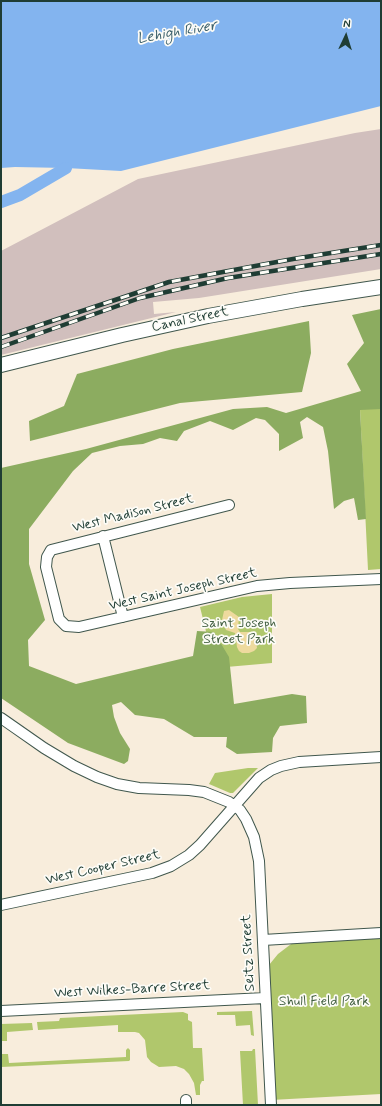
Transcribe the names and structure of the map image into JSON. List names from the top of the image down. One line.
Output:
{"streets":{"street":["Canal Street","West Madison Street","West Saint Joseph Street","West Cooper Street","Seitz Street","West Wilkes-Barre Street"]},"crossings":[["West Madison Street","West Saint Joseph Street"],["West Cooper Street","Seitz Street"],["Seitz Street","West Wilkes-Barre Street"]],"water":["Lehigh River"],"parks":["Saint Joseph Street Park","Shull Field Park"],"north":"top"}
